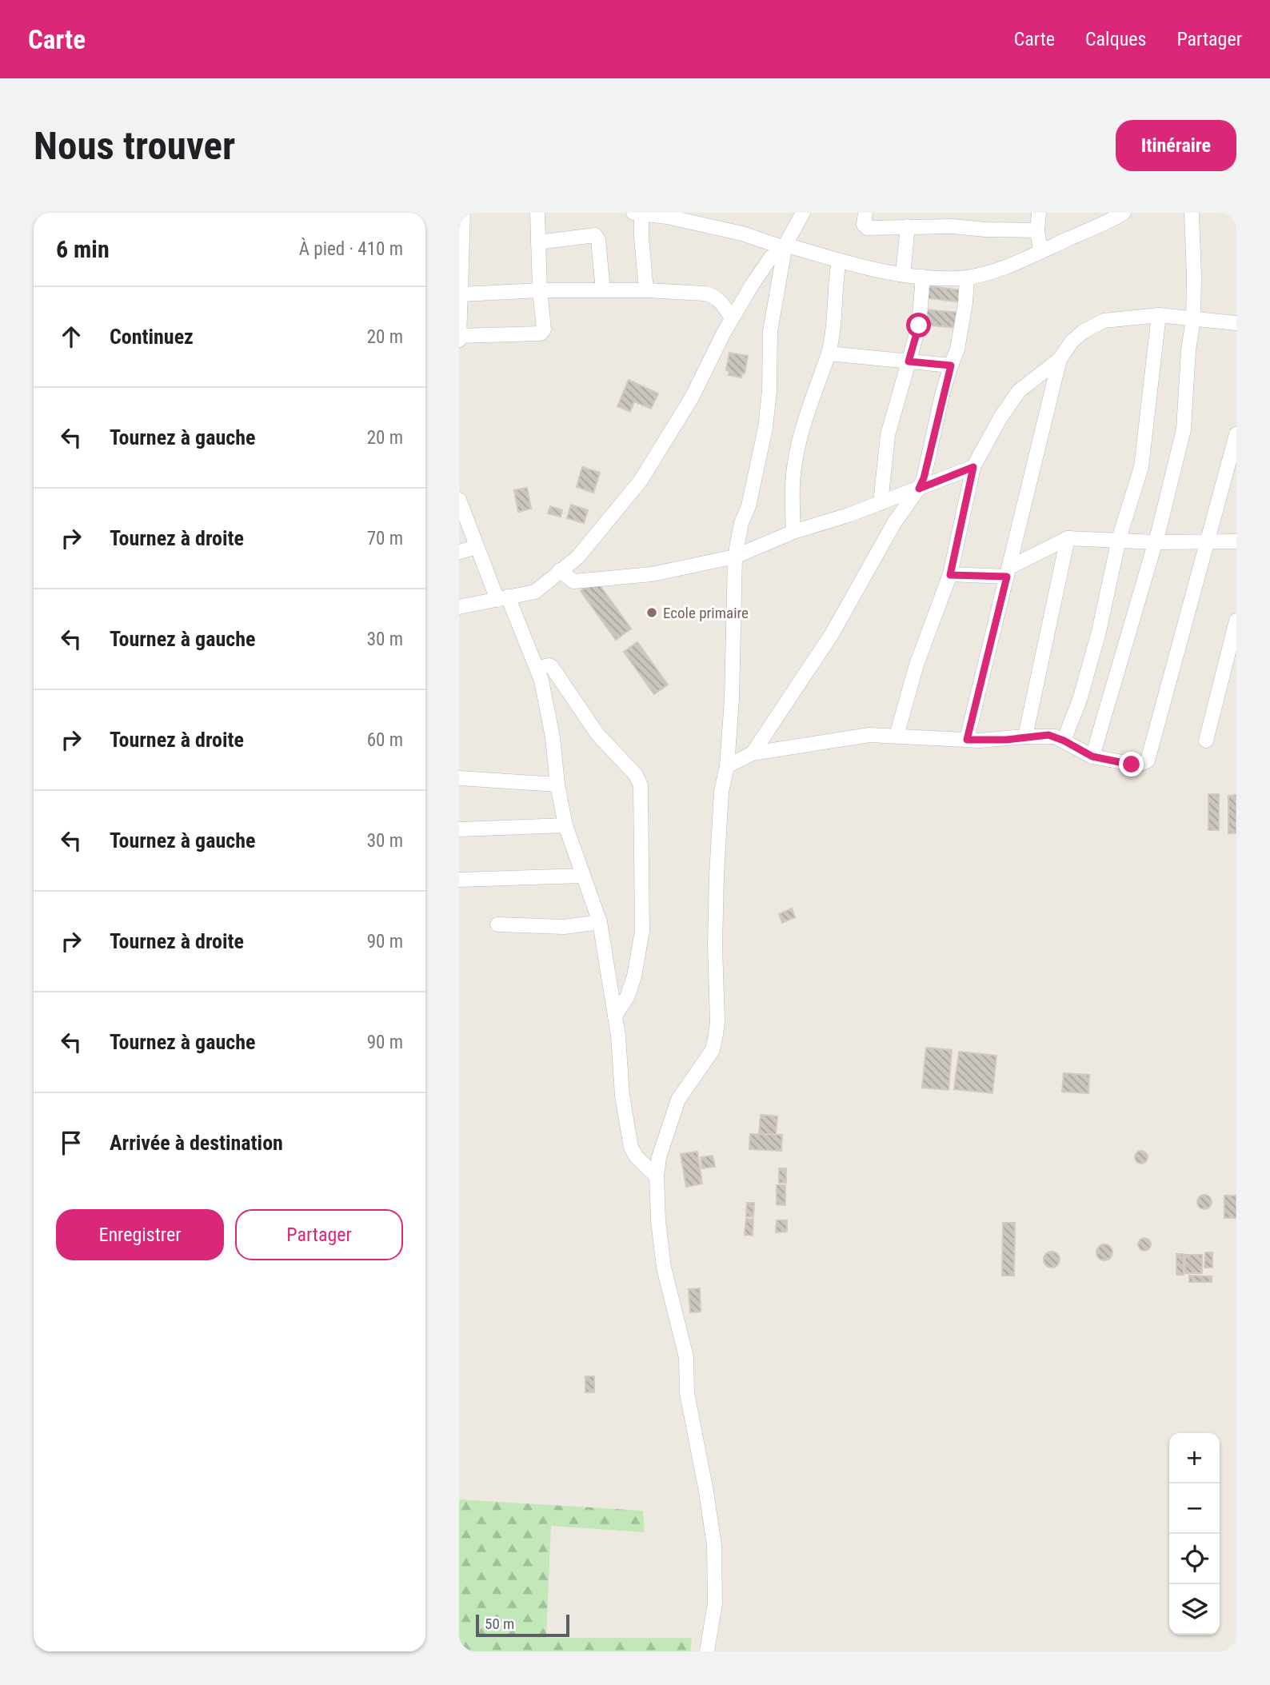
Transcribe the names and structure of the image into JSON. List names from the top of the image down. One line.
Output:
{"places":["Ecole primaire"],"scale_bar":"50 m","page":{"header":"Carte","nav":["Carte","Calques","Partager"],"buttons":["Itinéraire",["Enregistrer","Partager"]],"title":"Nous trouver","heading":["6 min","À pied · 410 m"],"list":[["Continuez","20 m"],["Tournez à gauche","20 m"],["Tournez à droite","70 m"],["Tournez à gauche","30 m"],["Tournez à droite","60 m"],["Tournez à gauche","30 m"],["Tournez à droite","90 m"],["Tournez à gauche","90 m"],"Arrivée à destination"],"map_buttons":["+","−"],"scale":"50 m"}}
